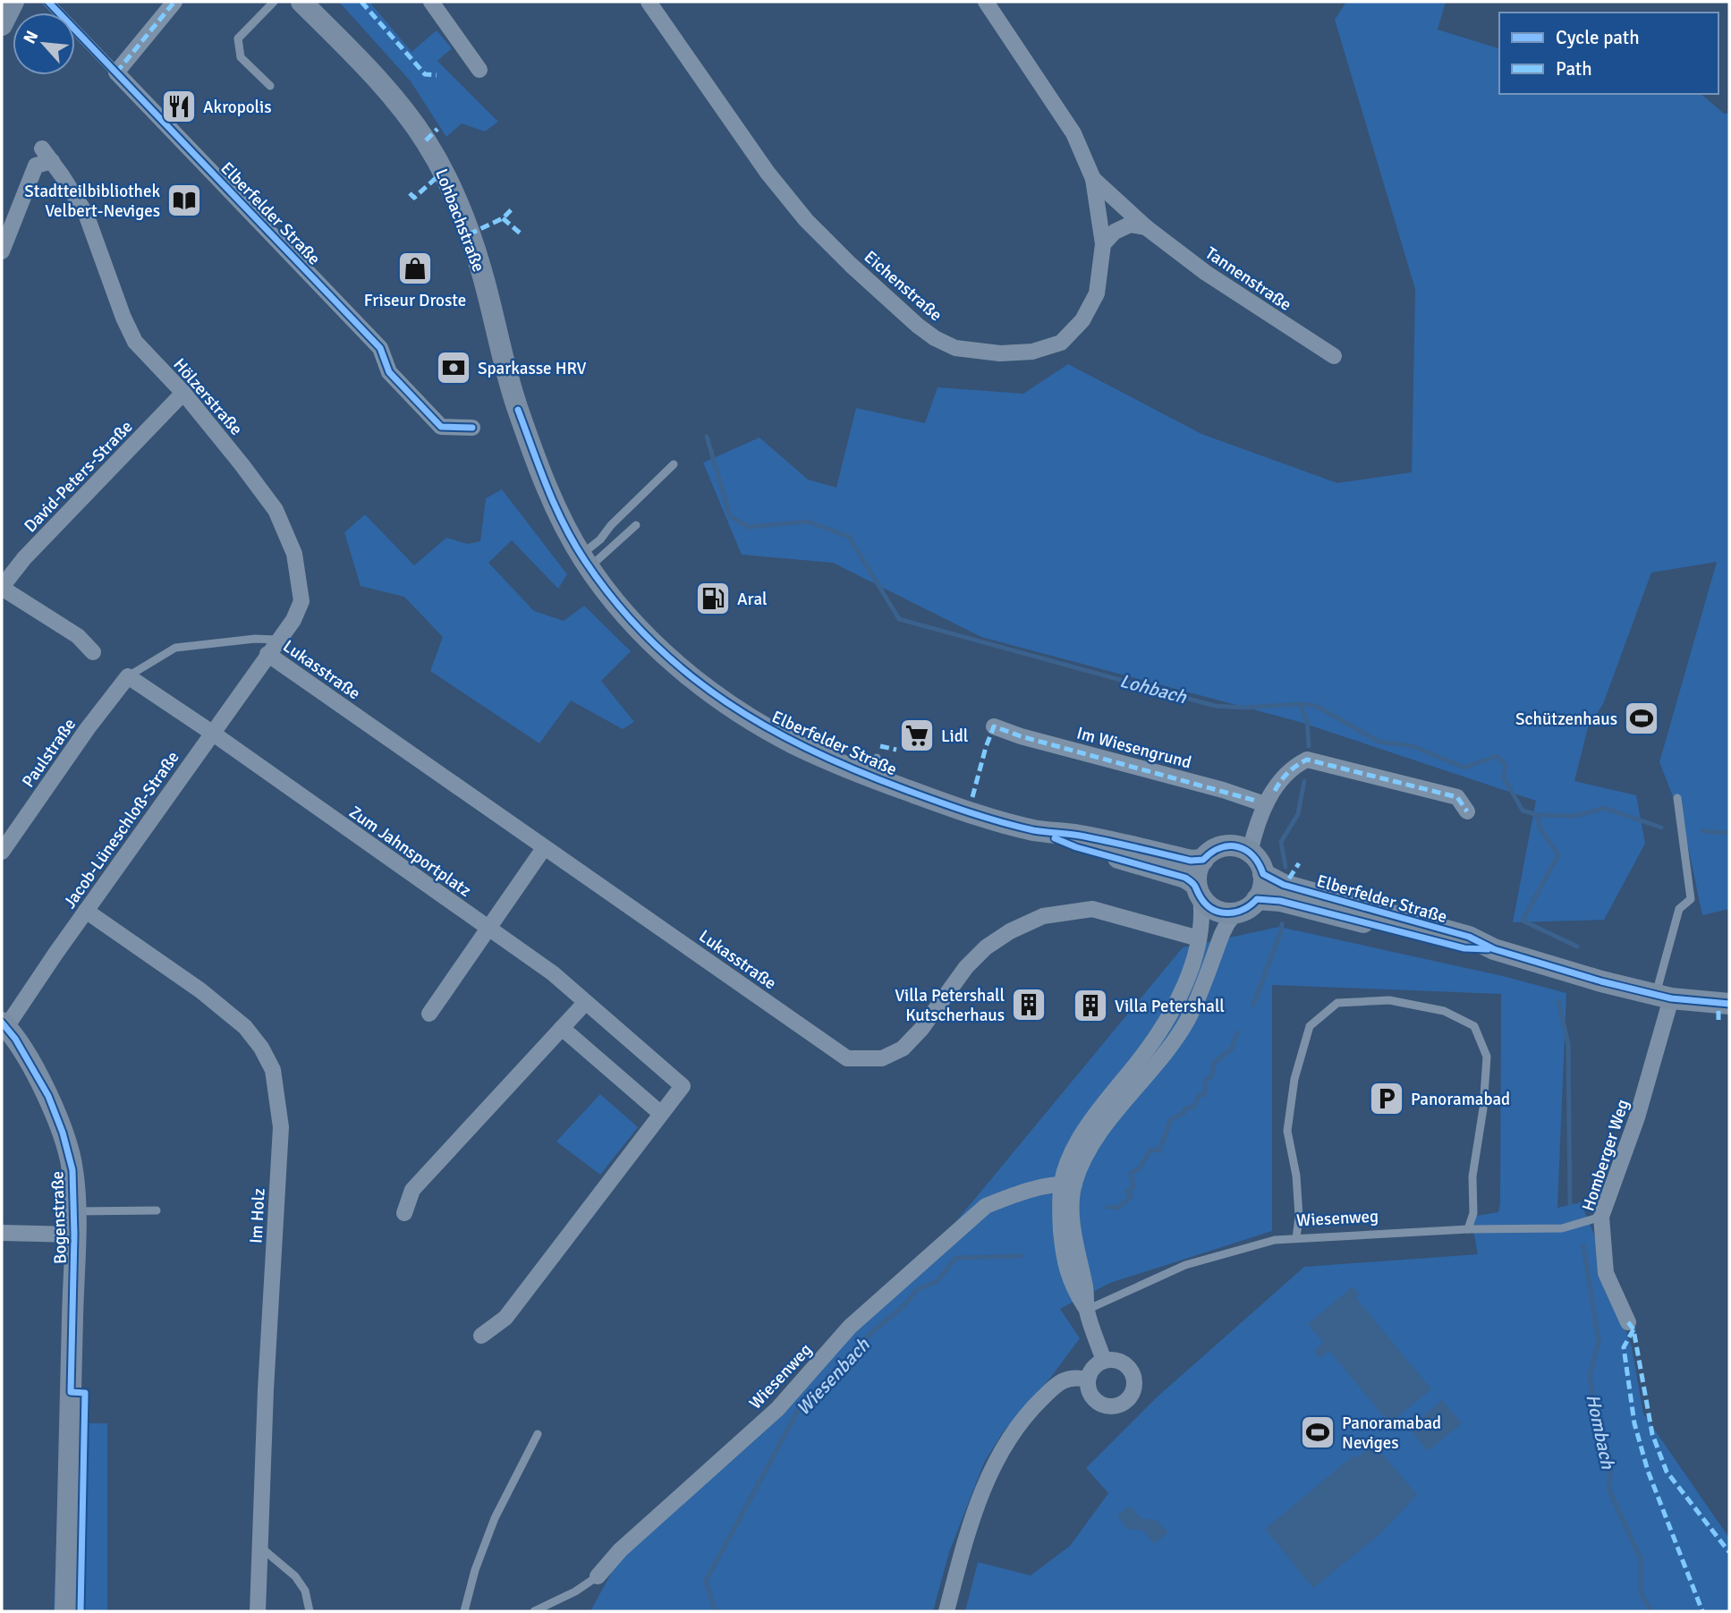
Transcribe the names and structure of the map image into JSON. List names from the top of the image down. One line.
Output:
{"streets":{"main road":["Elberfelder Straße","Lohbachstraße","Bogenstraße"],"street":["Tannenstraße","Eichenstraße","Hölzerstraße","David-Peters-Straße","Lukasstraße","Im Wiesengrund","Paulstraße","Jacob-Lüneschloß-Straße","Zum Jahnsportplatz","Homberger Weg","Im Holz","Wiesenweg"]},"crossings":[["Elberfelder Straße","Lohbachstraße"],["Elberfelder Straße","Homberger Weg"],["Tannenstraße","Eichenstraße"],["Hölzerstraße","David-Peters-Straße"],["Hölzerstraße","Lukasstraße"],["Hölzerstraße","Jacob-Lüneschloß-Straße"],["Lukasstraße","Paulstraße"],["Lukasstraße","Jacob-Lüneschloß-Straße"],["Lukasstraße","Zum Jahnsportplatz"],["Paulstraße","Zum Jahnsportplatz"],["Jacob-Lüneschloß-Straße","Zum Jahnsportplatz"],["Jacob-Lüneschloß-Straße","Im Holz"],["Jacob-Lüneschloß-Straße","Bogenstraße"],["Homberger Weg","Wiesenweg"]],"water":["Lohbach","Wiesenbach","Hombach"],"places":{"restaurant":["Akropolis"],"library":["Stadtteilbibliothek Velbert-Neviges"],"shop":["Friseur Droste"],"bank":["Sparkasse HRV"],"fuel station":["Aral"],"sports":["Schützenhaus","Panoramabad Neviges"],"supermarket":["Lidl"],"building":["Villa Petershall Kutscherhaus","Villa Petershall"],"parking":["Panoramabad"]},"legend":["Cycle path","Path"],"north":"top left"}
